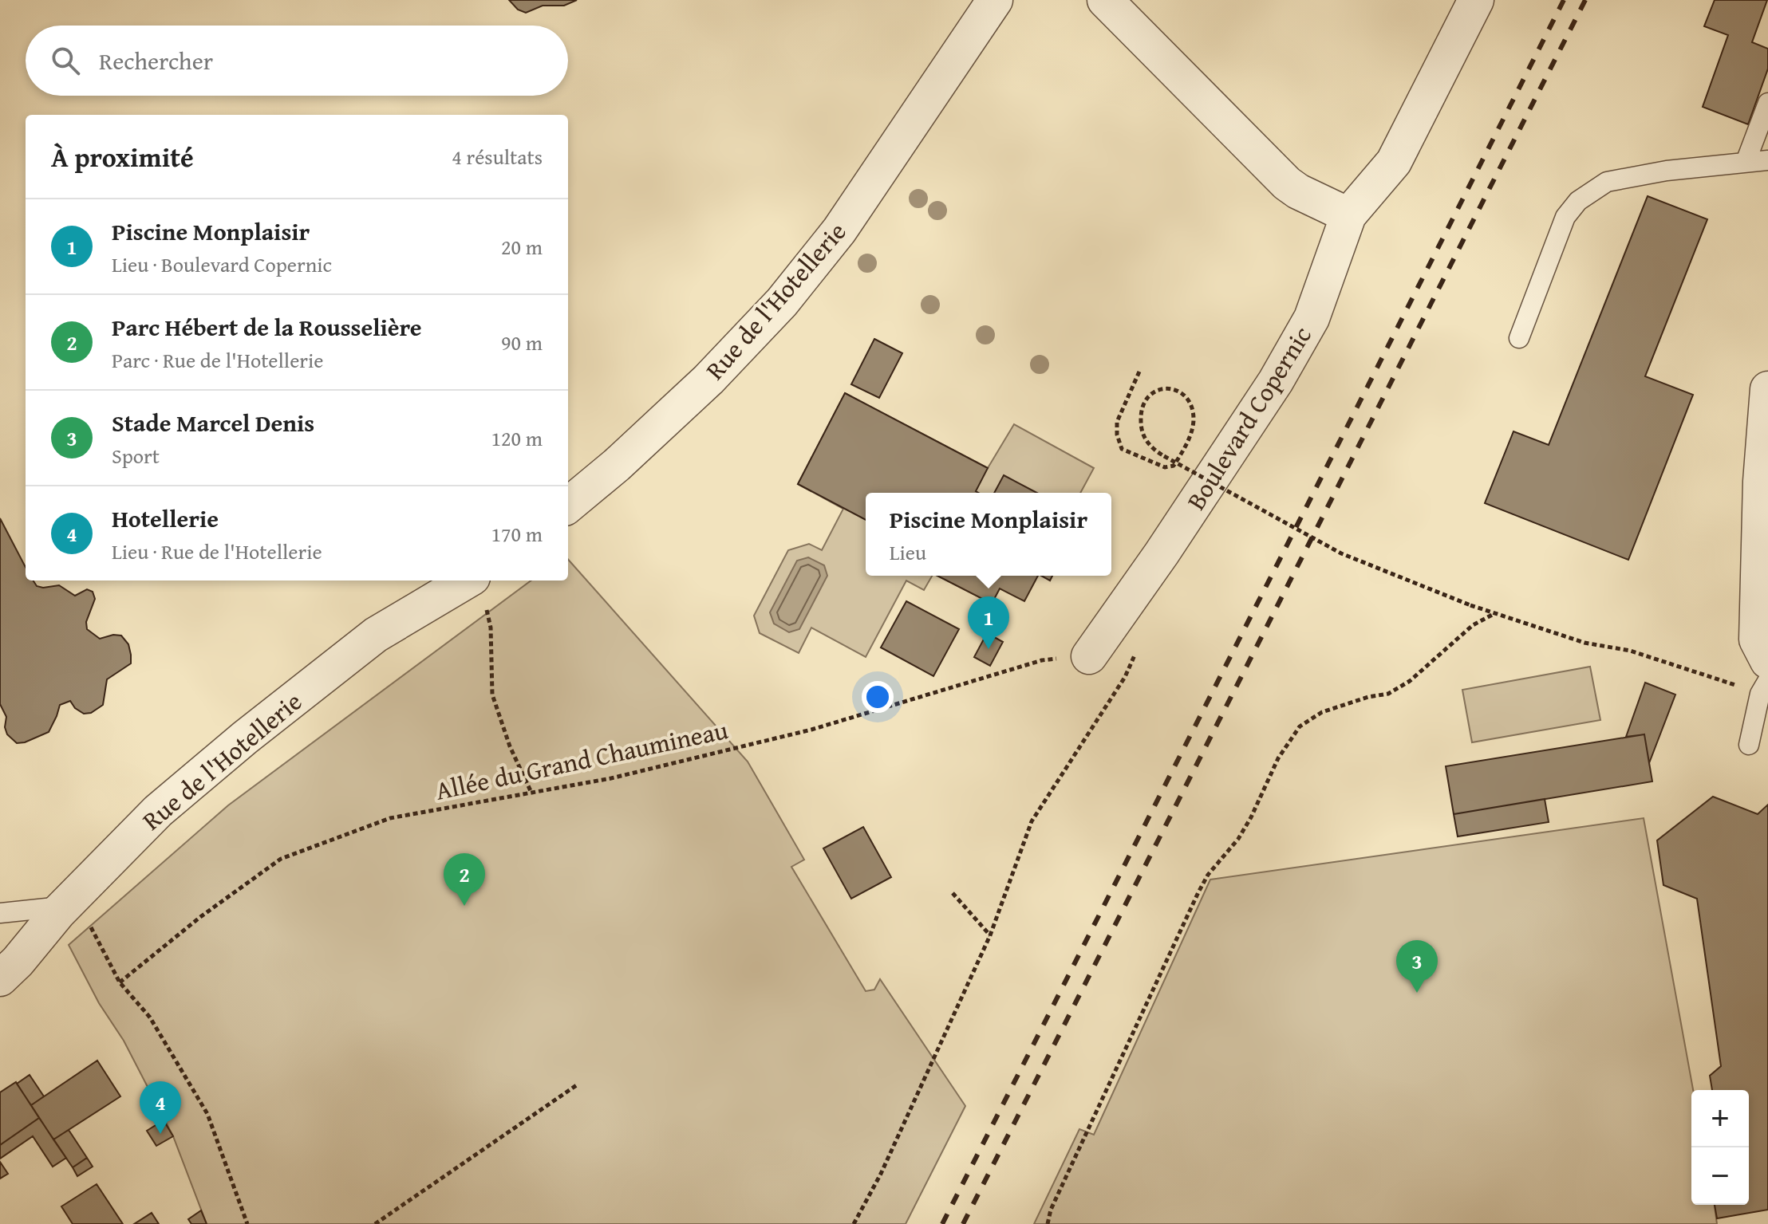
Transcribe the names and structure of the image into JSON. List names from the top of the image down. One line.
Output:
{"streets":{"street":["Rue de l'Hotellerie","Boulevard Copernic"],"path":["Allée du Grand Chaumineau"]},"crossings":[["Boulevard Copernic","Allée du Grand Chaumineau"]],"page":{"search":"Rechercher","heading":["À proximité","4 résultats"],"list":[{"mark":"1","name":"Piscine Monplaisir","note":"Lieu · Boulevard Copernic","value":"20 m"},{"mark":"2","name":"Parc Hébert de la Rousselière","note":"Parc · Rue de l'Hotellerie","value":"90 m"},{"mark":"3","name":"Stade Marcel Denis","note":"Sport","value":"120 m"},{"mark":"4","name":"Hotellerie","note":"Lieu · Rue de l'Hotellerie","value":"170 m"}],"popup":["Piscine Monplaisir","Lieu"],"pins":["1","2","3","4"],"map_buttons":["+","−"]}}
